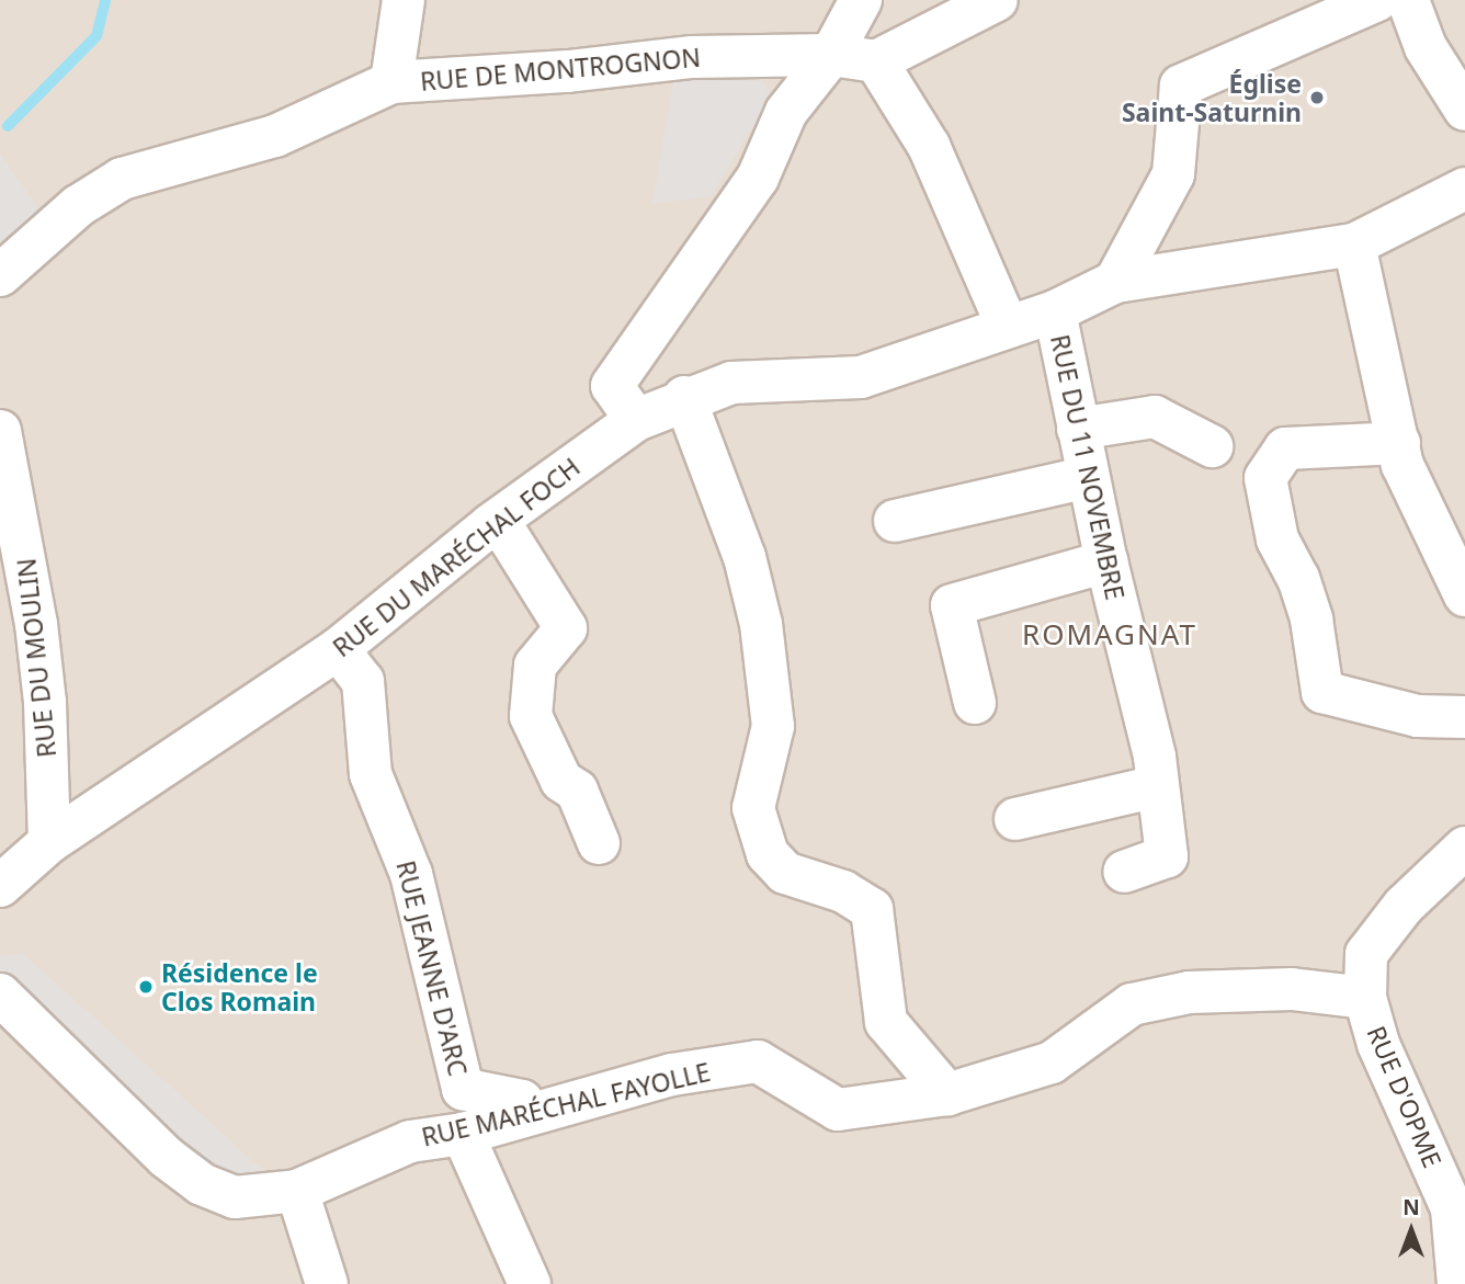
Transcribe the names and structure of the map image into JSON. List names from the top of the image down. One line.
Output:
{"streets":{"street":["RUE DE MONTROGNON","RUE DU 11 NOVEMBRE","RUE DU MARÉCHAL FOCH","RUE DU MOULIN","RUE JEANNE D'ARC","RUE D'OPME","RUE MARÉCHAL FAYOLLE"]},"crossings":[["RUE DU 11 NOVEMBRE","RUE DU MARÉCHAL FOCH"],["RUE DU MARÉCHAL FOCH","RUE DU MOULIN"],["RUE DU MARÉCHAL FOCH","RUE JEANNE D'ARC"],["RUE JEANNE D'ARC","RUE MARÉCHAL FAYOLLE"],["RUE D'OPME","RUE MARÉCHAL FAYOLLE"]],"districts":["ROMAGNAT"],"places":["Église Saint-Saturnin","Résidence le Clos Romain"],"north":"top"}
